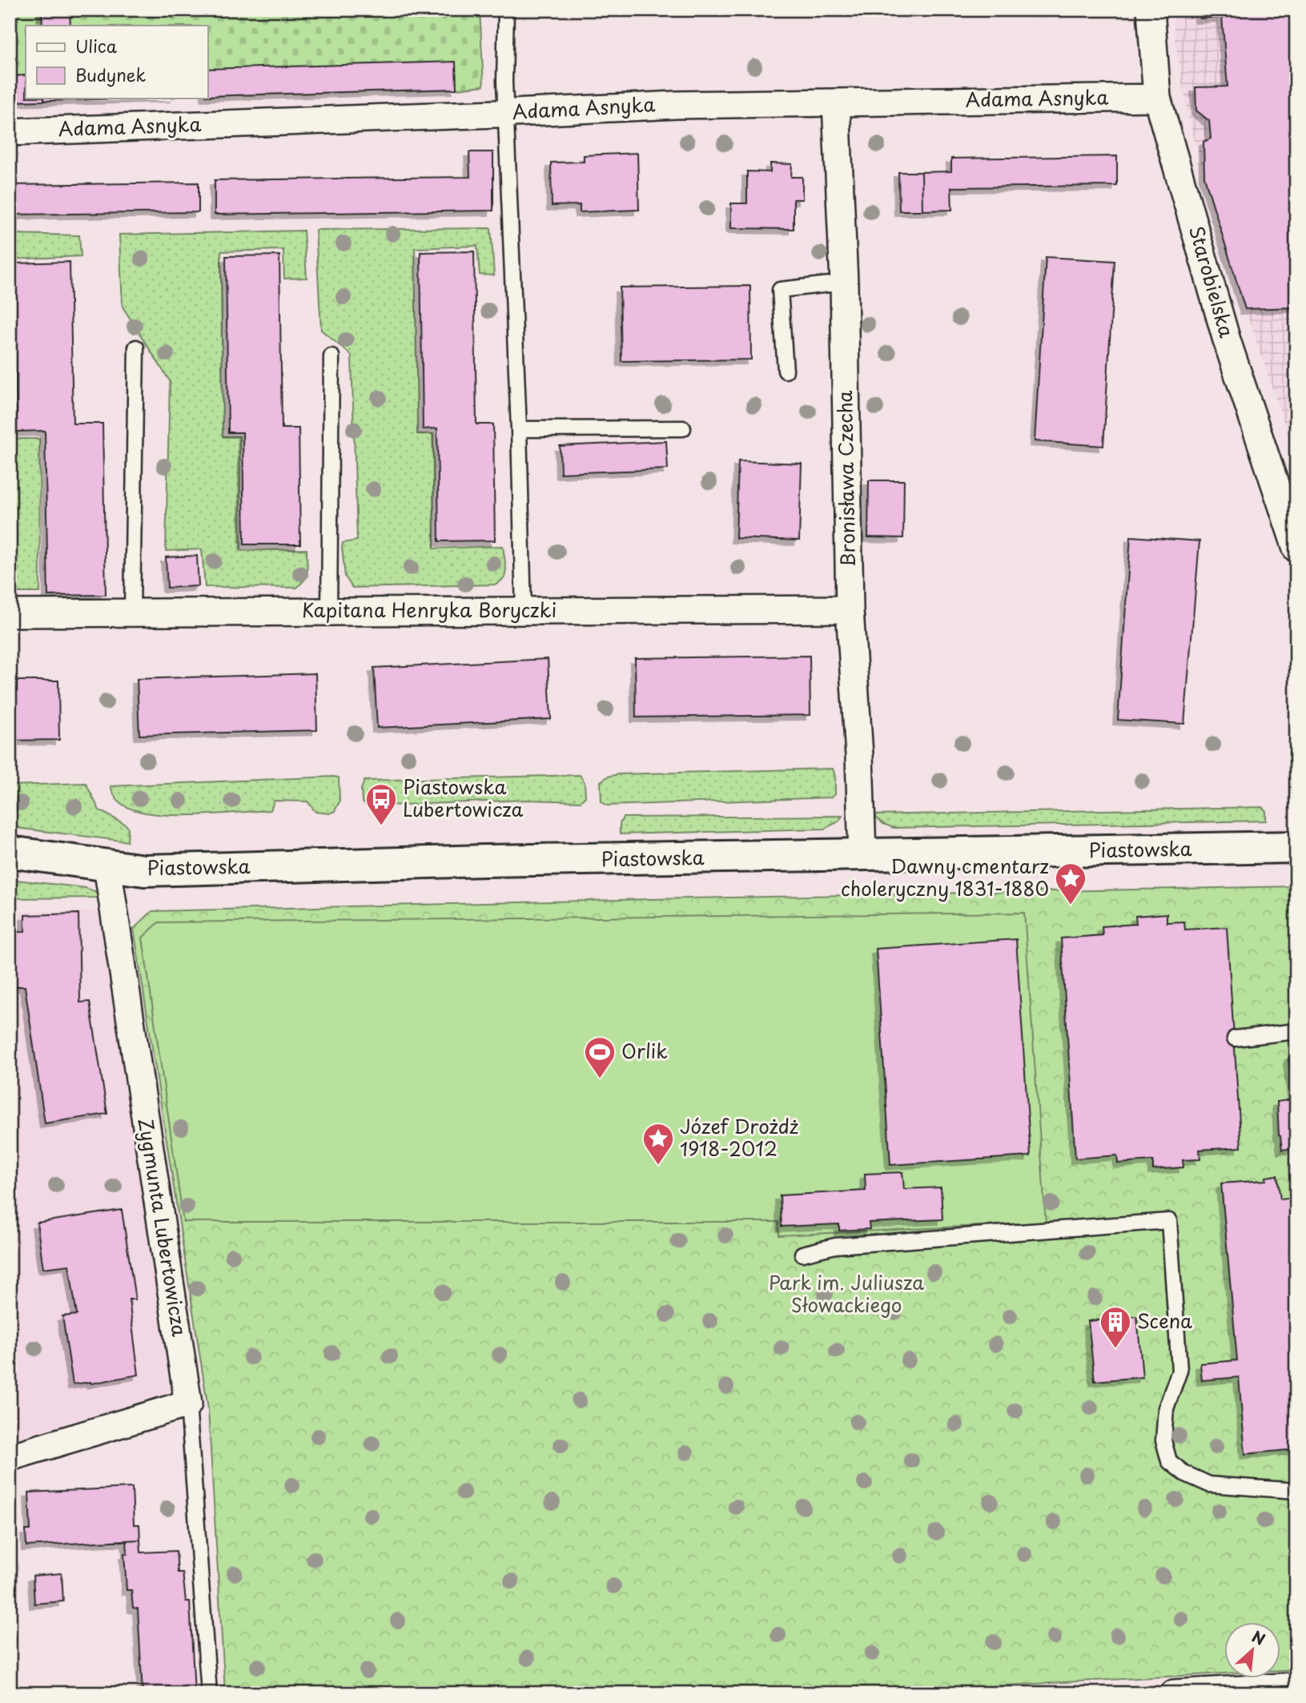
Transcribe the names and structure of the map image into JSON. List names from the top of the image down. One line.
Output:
{"streets":{"street":["Adama Asnyka","Starobielska","Bronisława Czecha","Kapitana Henryka Boryczki","Piastowska","Zygmunta Lubertowicza"]},"crossings":[["Adama Asnyka","Starobielska"],["Adama Asnyka","Bronisława Czecha"],["Bronisława Czecha","Kapitana Henryka Boryczki"],["Bronisława Czecha","Piastowska"],["Piastowska","Zygmunta Lubertowicza"]],"parks":["Park im. Juliusza Słowackiego"],"places":{"bus stop":["Piastowska Lubertowicza"],"place":["Dawny cmentarz choleryczny 1831-1880","Józef Drożdż 1918-2012"],"sports":["Orlik"],"building":["Scena"]},"legend":["Ulica","Budynek"],"north":"top right"}
